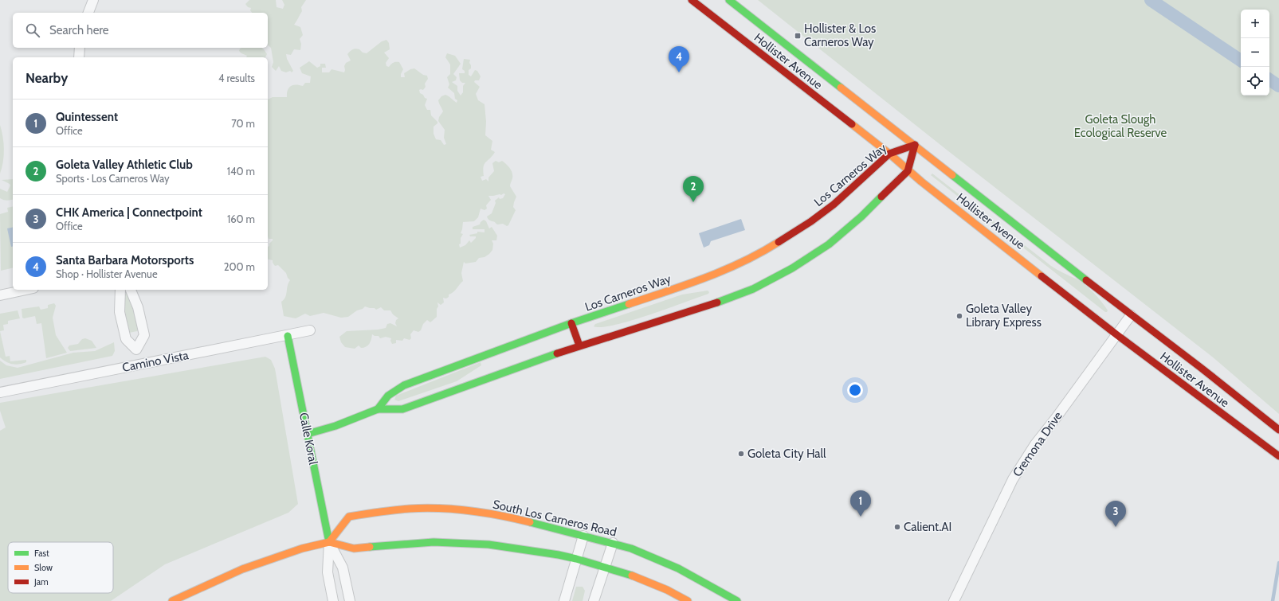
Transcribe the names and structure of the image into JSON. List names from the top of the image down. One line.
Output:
{"streets":{"main road":["Hollister Avenue","Los Carneros Way","Calle Koral","South Los Carneros Road"],"street":["Camino Vista","Cremona Drive"]},"crossings":[["Hollister Avenue","Los Carneros Way"],["Hollister Avenue","Cremona Drive"],["Camino Vista","Calle Koral"],["Calle Koral","South Los Carneros Road"]],"parks":["Goleta Slough Ecological Reserve"],"places":{"transit":["Hollister & Los Carneros Way"],"other":["Goleta Valley Library Express","Goleta City Hall","Calient.AI"]},"legend":["Fast","Slow","Jam"],"page":{"map_buttons":["+","−"],"search":"Search here","pins":["4","2","1","3"],"heading":["Nearby","4 results"],"list":[{"mark":"1","name":"Quintessent","note":"Office","value":"70 m"},{"mark":"2","name":"Goleta Valley Athletic Club","note":"Sports · Los Carneros Way","value":"140 m"},{"mark":"3","name":"CHK America | Connectpoint","note":"Office","value":"160 m"},{"mark":"4","name":"Santa Barbara Motorsports","note":"Shop · Hollister Avenue","value":"200 m"}]}}
